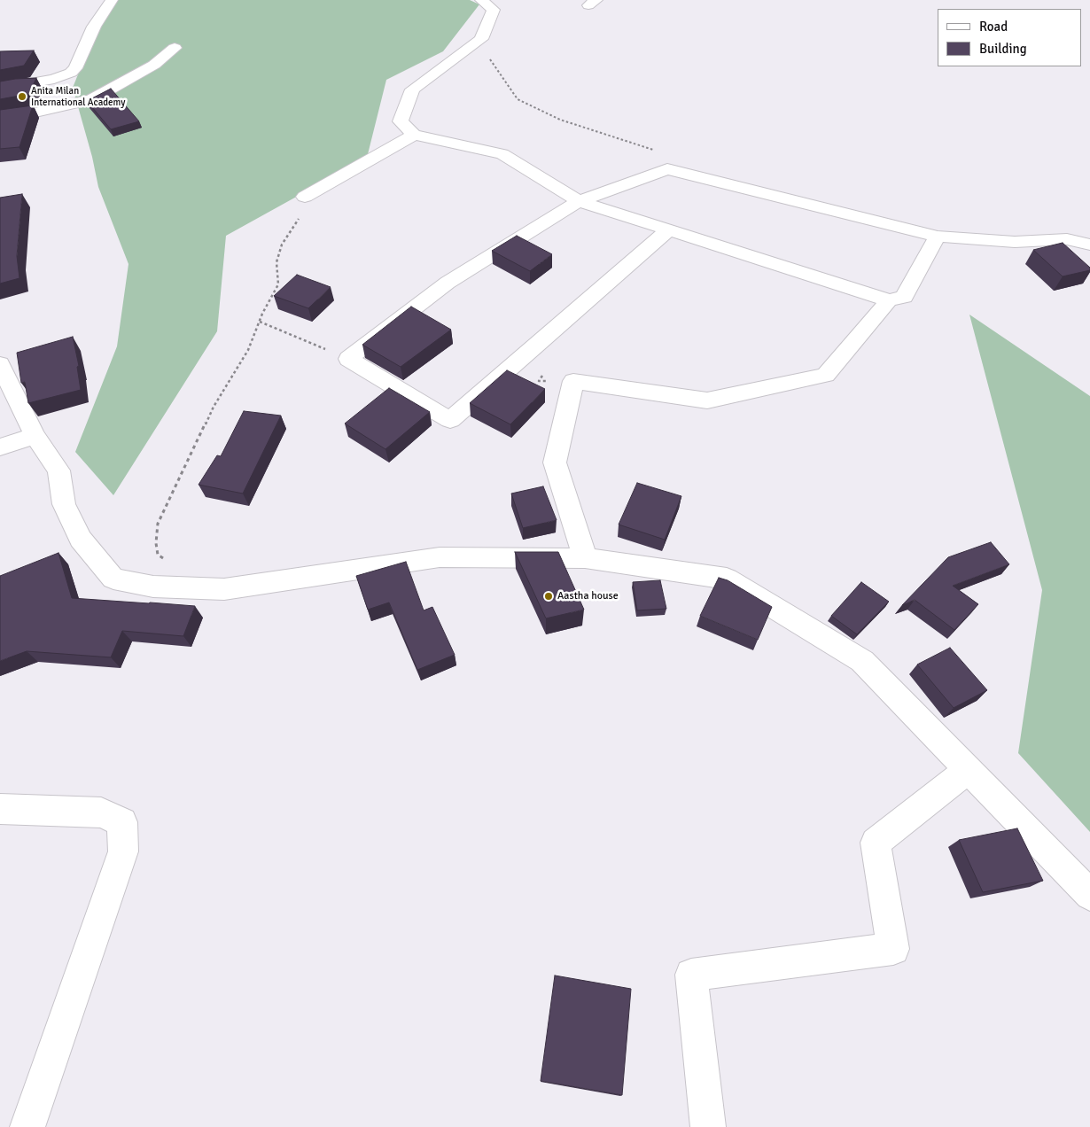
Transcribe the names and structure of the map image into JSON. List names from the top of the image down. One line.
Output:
{"places":["Anita Milan International Academy","Aastha house"],"legend":["Road","Building"]}
